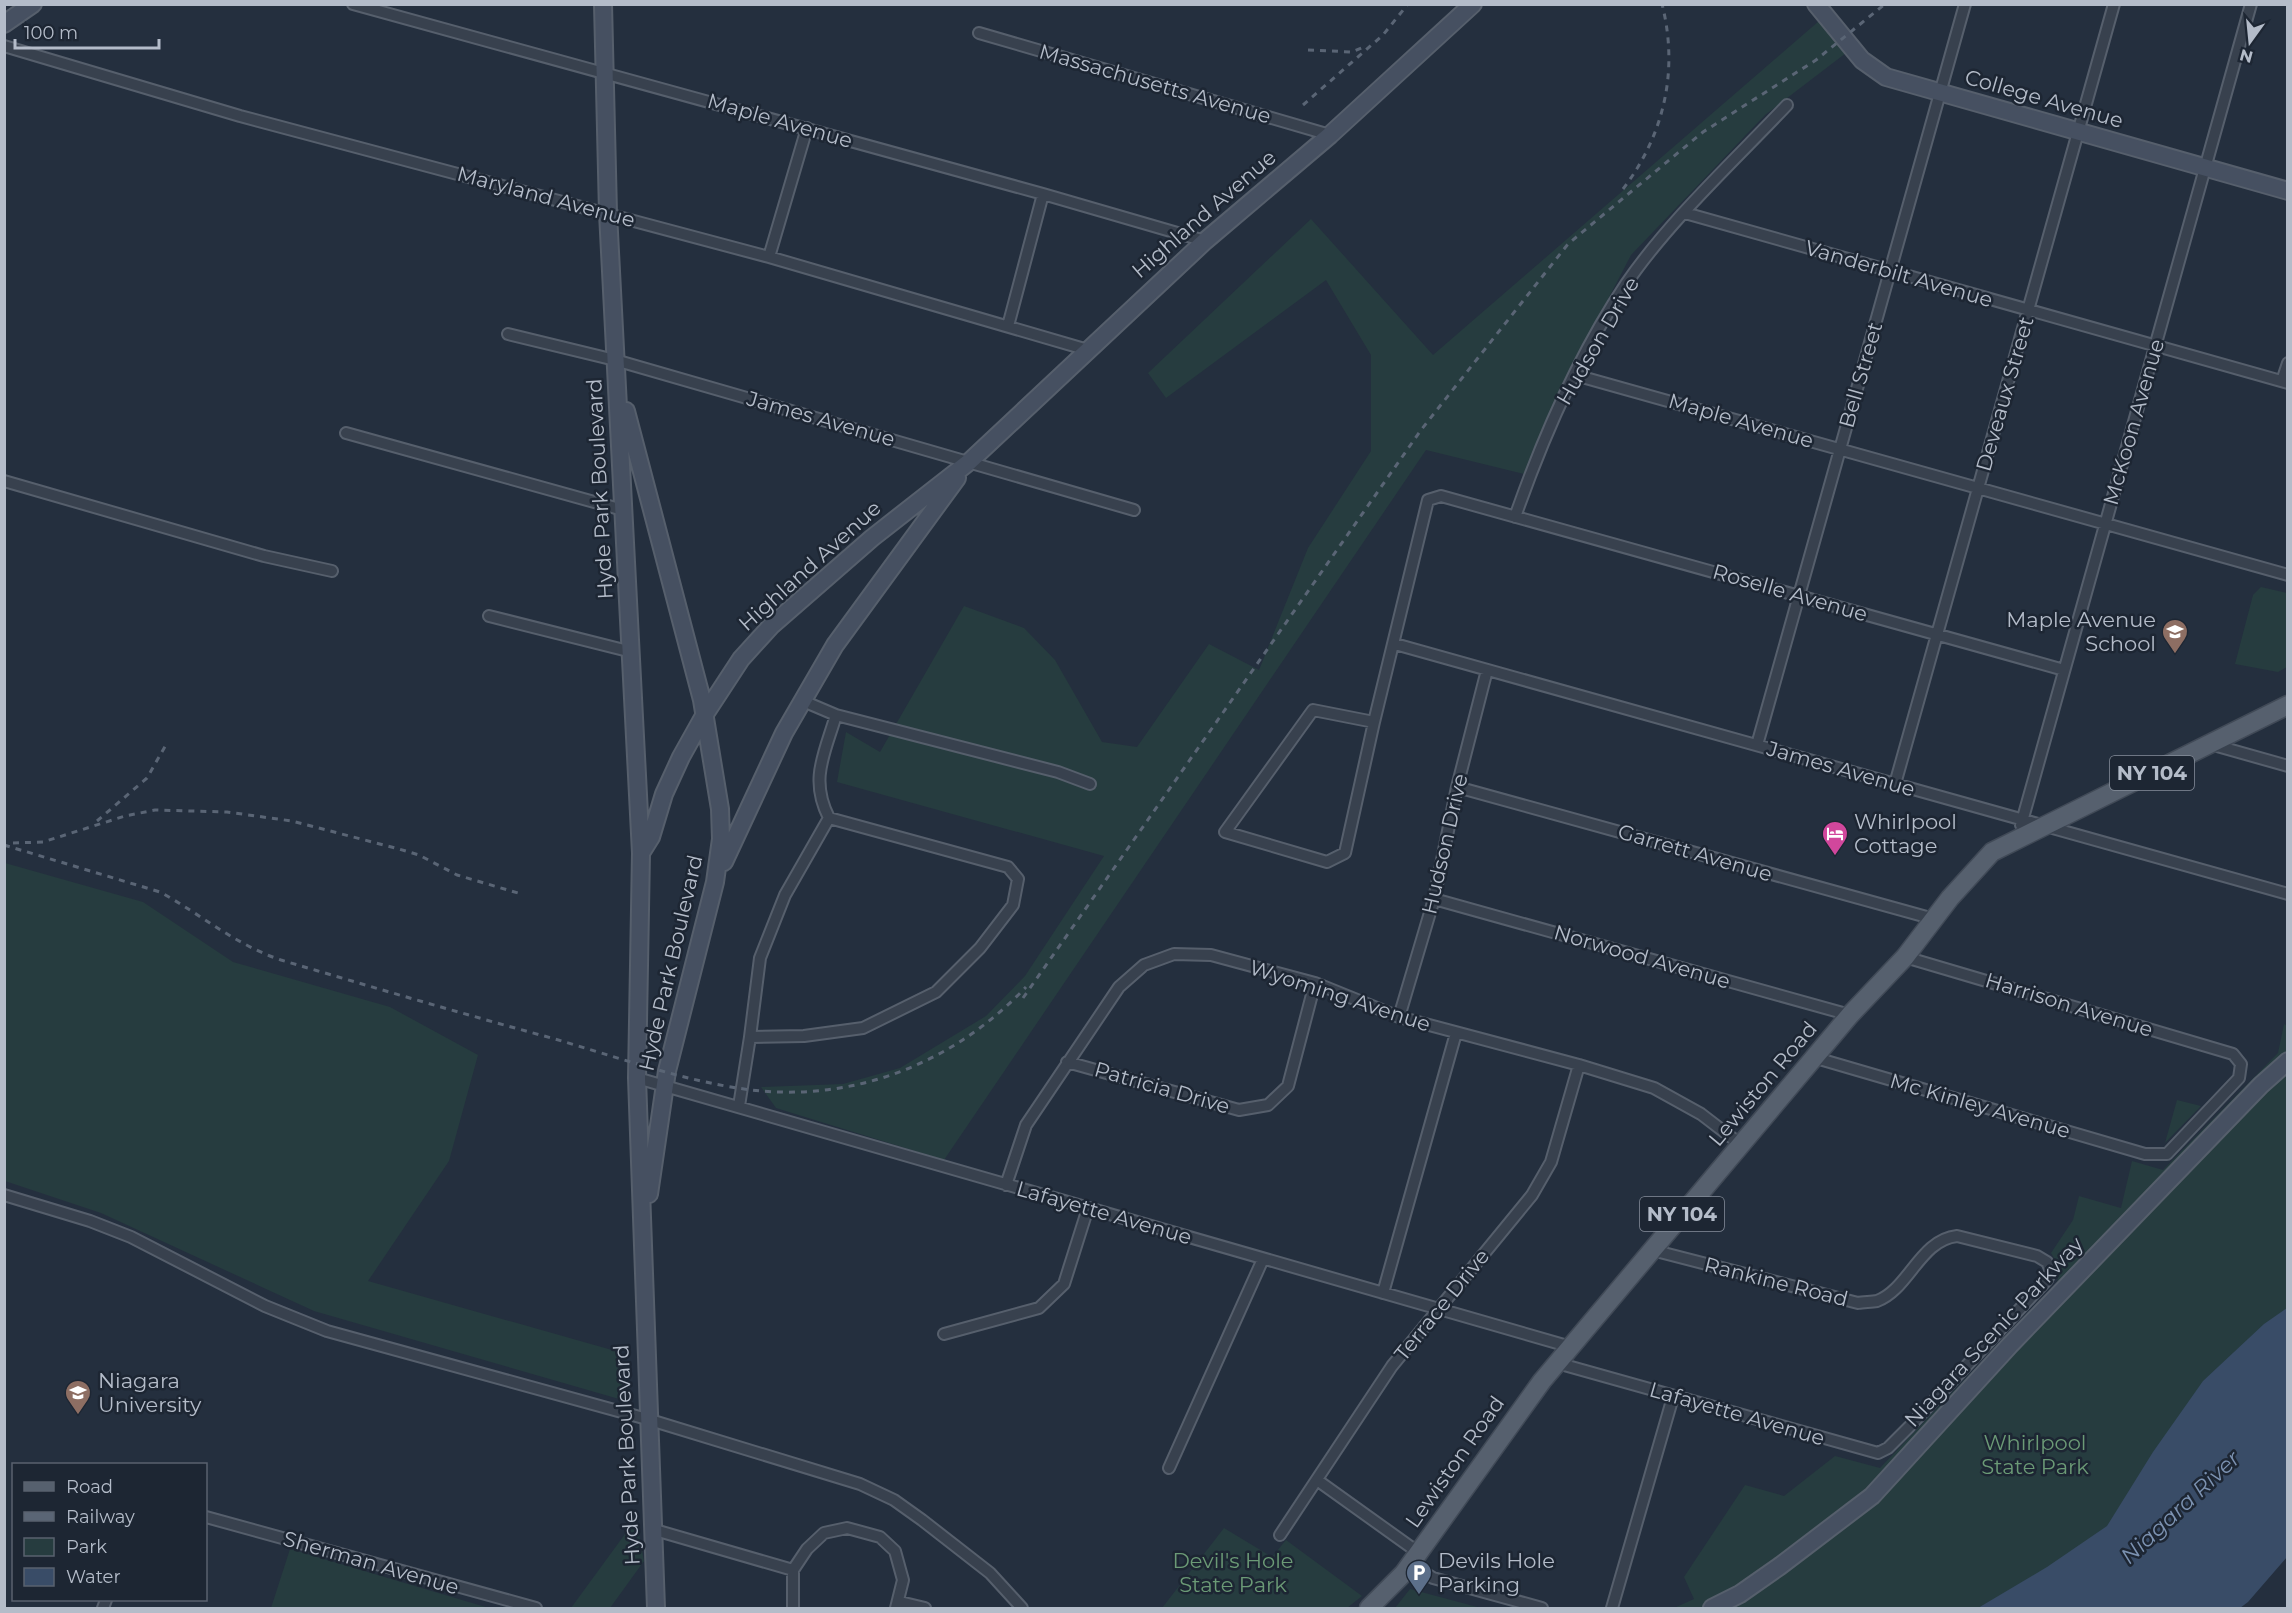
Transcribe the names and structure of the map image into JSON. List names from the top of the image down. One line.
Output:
{"streets":{"main road":["College Avenue","Highland Avenue","Hyde Park Boulevard","NY 104","Lewiston Road","Niagara Scenic Parkway"],"street":["Massachusetts Avenue","Maple Avenue","Maryland Avenue","Vanderbilt Avenue","Hudson Drive","Bell Street","Deveaux Street","James Avenue","McKoon Avenue","Roselle Avenue","Garrett Avenue","Norwood Avenue","Wyoming Avenue","Harrison Avenue","Patricia Drive","Mc Kinley Avenue","Lafayette Avenue","Rankine Road","Terrace Drive","Sherman Avenue"]},"crossings":[["Massachusetts Avenue","Highland Avenue"],["College Avenue","Bell Street"],["College Avenue","Deveaux Street"],["College Avenue","McKoon Avenue"],["Maple Avenue","Highland Avenue"],["Maple Avenue","Hudson Drive"],["Maple Avenue","Bell Street"],["Maple Avenue","Deveaux Street"],["Maple Avenue","McKoon Avenue"],["Maple Avenue","Hyde Park Boulevard"],["Maryland Avenue","Highland Avenue"],["Maryland Avenue","Hyde Park Boulevard"],["Highland Avenue","James Avenue"],["Highland Avenue","Hyde Park Boulevard"],["Vanderbilt Avenue","Hudson Drive"],["Vanderbilt Avenue","Bell Street"],["Vanderbilt Avenue","Deveaux Street"],["Vanderbilt Avenue","McKoon Avenue"],["Hudson Drive","James Avenue"],["Hudson Drive","Roselle Avenue"],["Hudson Drive","Garrett Avenue"],["Hudson Drive","Norwood Avenue"],["Hudson Drive","Wyoming Avenue"],["Bell Street","James Avenue"],["Bell Street","Roselle Avenue"],["Deveaux Street","James Avenue"],["Deveaux Street","Roselle Avenue"],["James Avenue","McKoon Avenue"],["James Avenue","Hyde Park Boulevard"],["James Avenue","Roselle Avenue"],["James Avenue","Lewiston Road"],["McKoon Avenue","Roselle Avenue"],["McKoon Avenue","Lewiston Road"],["Hyde Park Boulevard","Lafayette Avenue"],["Garrett Avenue","Lewiston Road"],["Norwood Avenue","Lewiston Road"],["Wyoming Avenue","Lewiston Road"],["Wyoming Avenue","Patricia Drive"],["Wyoming Avenue","Lafayette Avenue"],["Wyoming Avenue","Terrace Drive"],["Harrison Avenue","Lewiston Road"],["Harrison Avenue","Mc Kinley Avenue"],["Lewiston Road","Mc Kinley Avenue"],["Lewiston Road","Lafayette Avenue"],["Lewiston Road","Rankine Road"],["Lafayette Avenue","Rankine Road"],["Lafayette Avenue","Terrace Drive"]],"water":["Niagara River"],"parks":["Whirlpool State Park","Devil's Hole State Park"],"places":{"school or university":["Maple Avenue School","Niagara University"],"hotel":["Whirlpool Cottage"],"parking":["Devils Hole Parking"]},"legend":["Road","Railway","Park","Water"],"scale_bar":"100 m","north":"bottom"}
